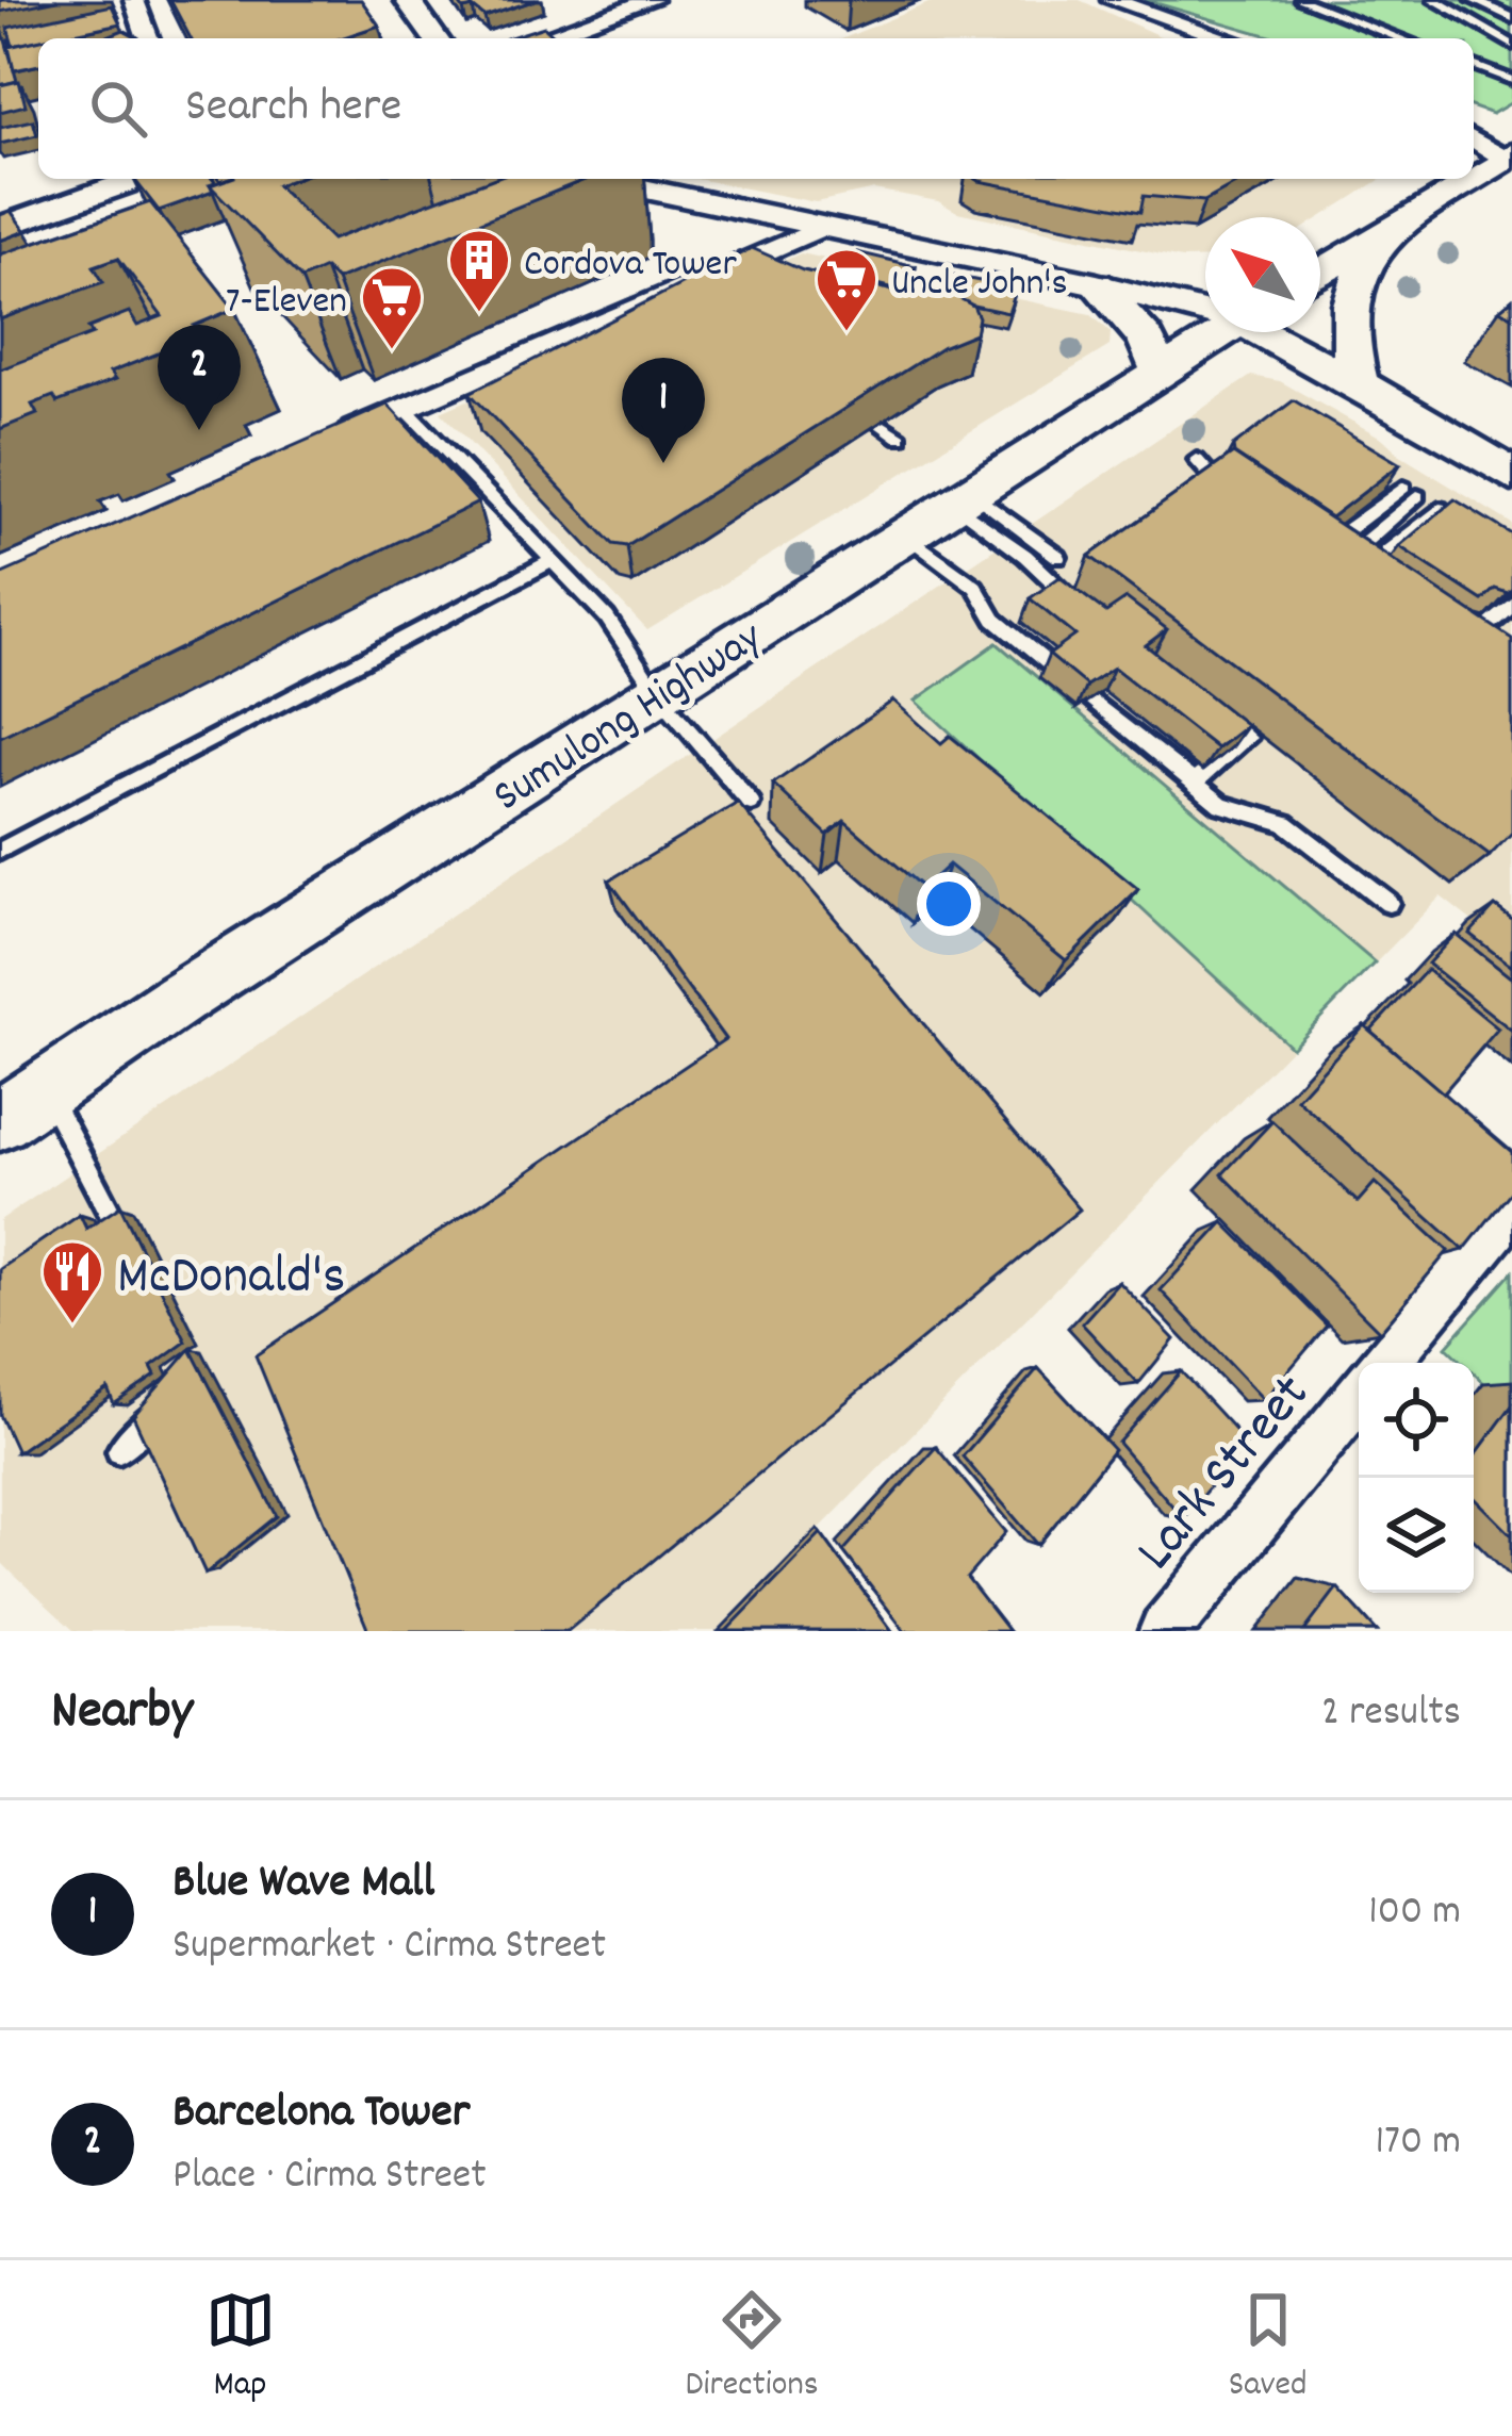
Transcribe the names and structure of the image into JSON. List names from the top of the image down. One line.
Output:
{"streets":{"main road":["Sumulong Highway"],"street":["Lark Street"]},"places":{"building":["Cordova Tower"],"supermarket":["Uncle John's","7-Eleven"],"restaurant":["McDonald's"]},"north":"top left","page":{"search":"Search here","pins":["2","1"],"heading":["Nearby","2 results"],"list":[{"mark":"1","name":"Blue Wave Mall","note":"Supermarket · Cirma Street","value":"100 m"},{"mark":"2","name":"Barcelona Tower","note":"Place · Cirma Street","value":"170 m"}],"nav":["Map","Directions","Saved"]}}
